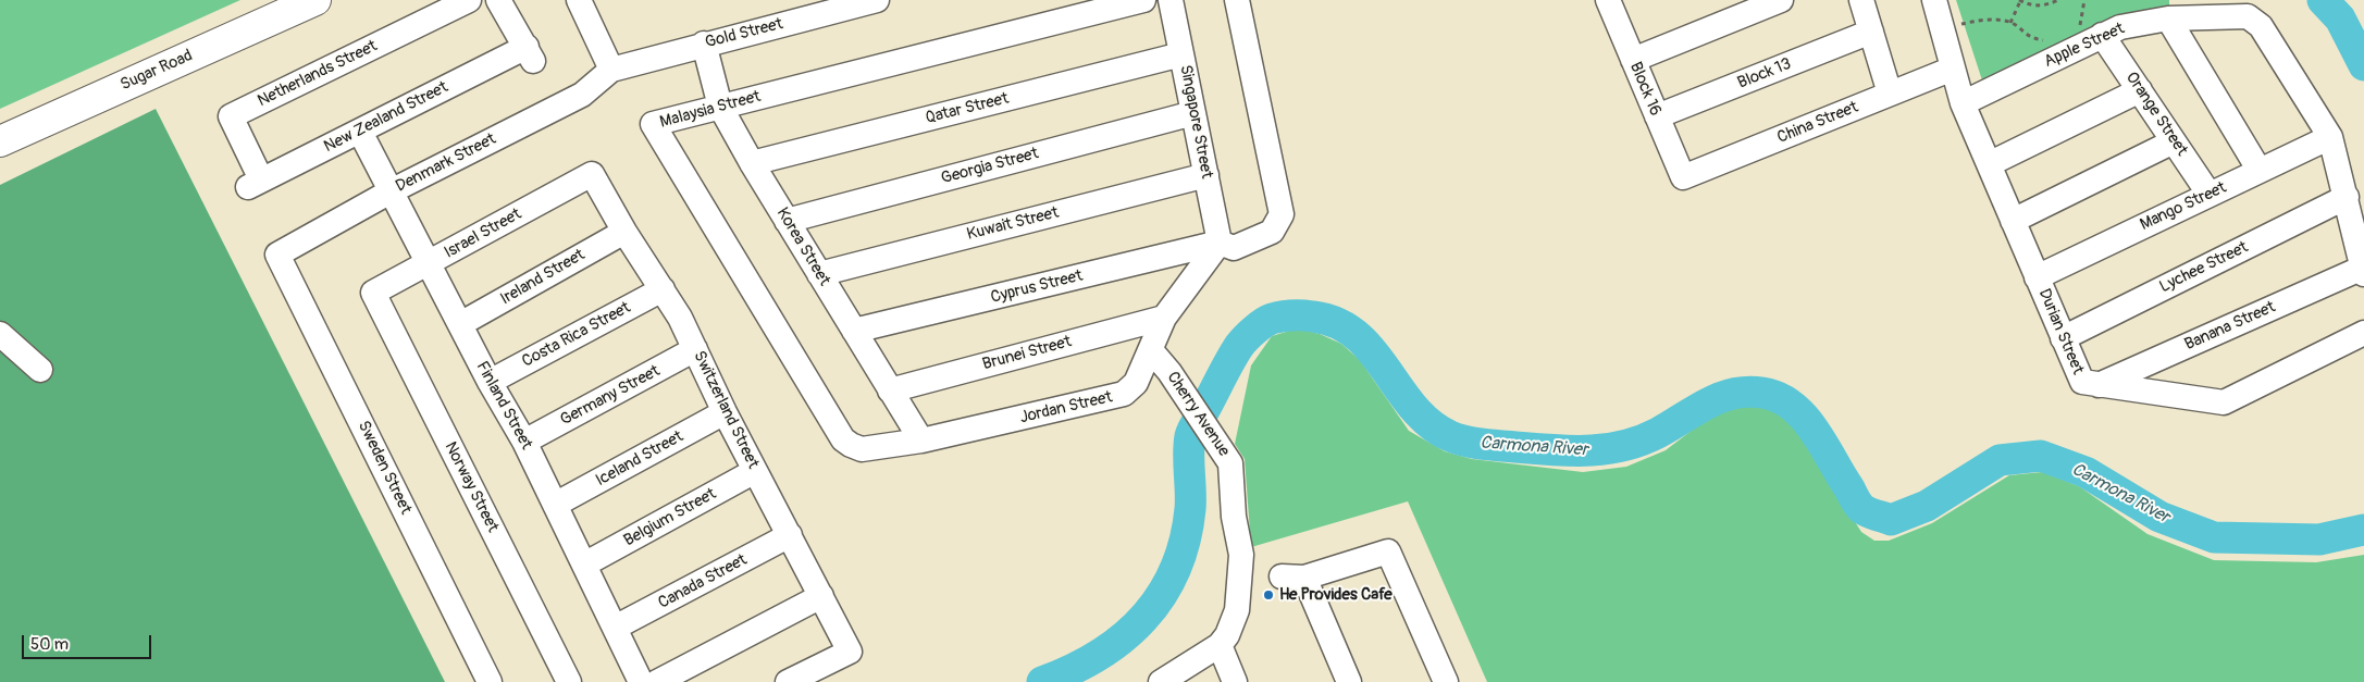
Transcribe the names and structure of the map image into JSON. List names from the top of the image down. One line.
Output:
{"streets":{"main road":["Sugar Road"],"street":["Gold Street","Apple Street","Netherlands Street","Block 13","Block 16","Qatar Street","Malaysia Street","Orange Street","New Zealand Street","Singapore Street","China Street","Denmark Street","Georgia Street","Mango Street","Kuwait Street","Israel Street","Korea Street","Lychee Street","Ireland Street","Cyprus Street","Banana Street","Durian Street","Costa Rica Street","Brunei Street","Germany Street","Finland Street","Jordan Street","Switzerland Street","Cherry Avenue","Iceland Street","Sweden Street","Norway Street","Belgium Street","Canada Street"]},"crossings":[["Gold Street","Denmark Street"],["Gold Street","Korea Street"],["Apple Street","Orange Street"],["Apple Street","Mango Street"],["Apple Street","Durian Street"],["Netherlands Street","New Zealand Street"],["Block 13","Block 16"],["Block 16","China Street"],["Qatar Street","Singapore Street"],["Qatar Street","Korea Street"],["Malaysia Street","Korea Street"],["Malaysia Street","Jordan Street"],["Orange Street","Mango Street"],["New Zealand Street","Finland Street"],["Singapore Street","Georgia Street"],["Singapore Street","Kuwait Street"],["Singapore Street","Cyprus Street"],["Singapore Street","Jordan Street"],["China Street","Durian Street"],["Denmark Street","Finland Street"],["Denmark Street","Sweden Street"],["Georgia Street","Korea Street"],["Mango Street","Durian Street"],["Kuwait Street","Korea Street"],["Israel Street","Finland Street"],["Israel Street","Switzerland Street"],["Israel Street","Norway Street"],["Korea Street","Cyprus Street"],["Korea Street","Brunei Street"],["Korea Street","Jordan Street"],["Lychee Street","Durian Street"],["Ireland Street","Finland Street"],["Ireland Street","Switzerland Street"],["Cyprus Street","Jordan Street"],["Banana Street","Durian Street"],["Costa Rica Street","Finland Street"],["Costa Rica Street","Switzerland Street"],["Brunei Street","Jordan Street"],["Germany Street","Finland Street"],["Germany Street","Switzerland Street"],["Finland Street","Iceland Street"],["Finland Street","Belgium Street"],["Finland Street","Canada Street"],["Jordan Street","Cherry Avenue"],["Switzerland Street","Iceland Street"],["Switzerland Street","Belgium Street"],["Switzerland Street","Canada Street"]],"water":["Carmona River"],"places":["He Provides Cafe"],"scale_bar":"50 m"}
